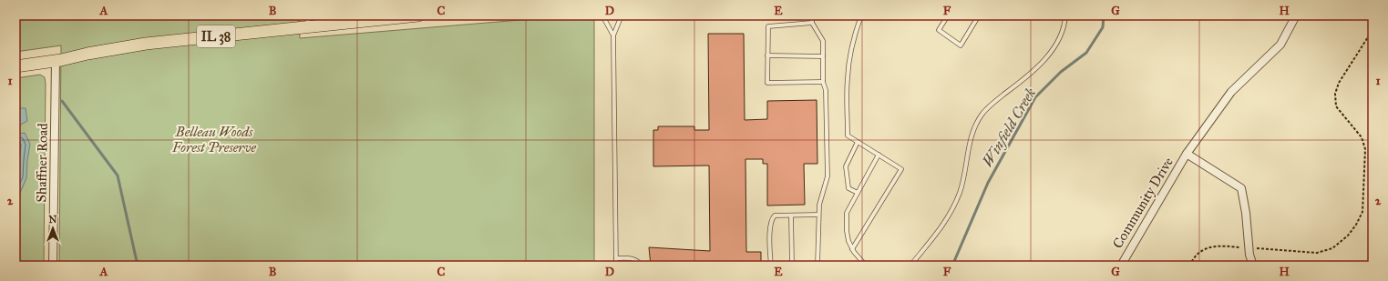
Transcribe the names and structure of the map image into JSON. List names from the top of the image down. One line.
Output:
{"streets":{"main road":["IL 38"],"street":["Shaffner Road","Community Drive"]},"crossings":[["IL 38","Shaffner Road"]],"water":["Winfield Creek"],"parks":["Belleau Woods Forest Preserve"],"north":"top","grid":{"columns":["A","B","C","D","E","F","G","H"],"rows":["1","2"]}}
